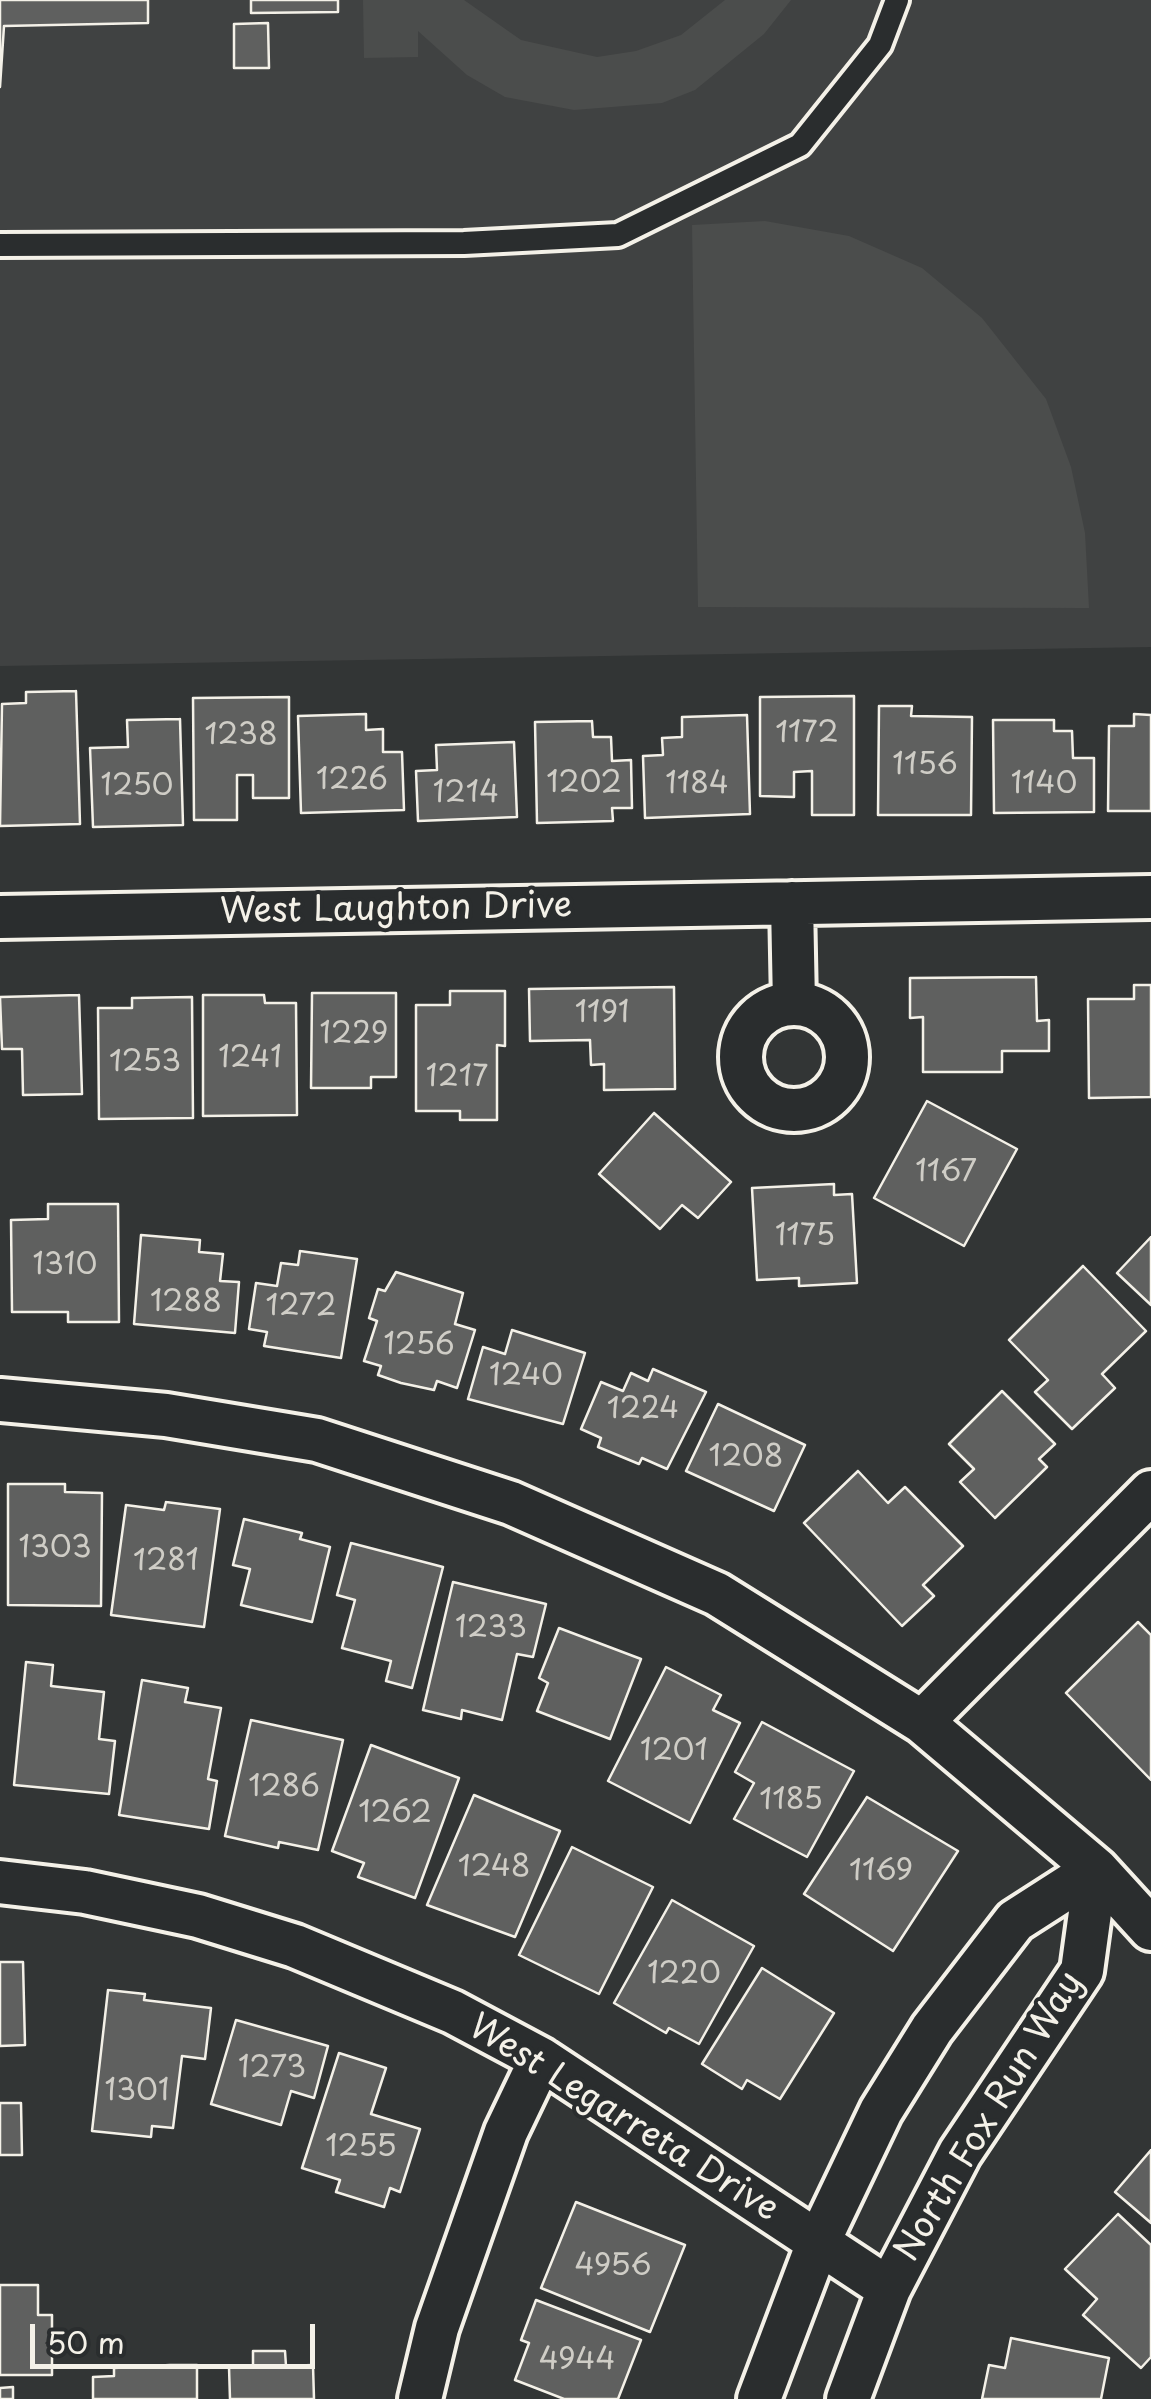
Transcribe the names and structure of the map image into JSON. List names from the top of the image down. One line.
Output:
{"streets":{"street":["West Laughton Drive","North Fox Run Way","West Legarreta Drive"]},"crossings":[["North Fox Run Way","West Legarreta Drive"]],"house_numbers":["1172","1238","1156","1226","1202","1184","1140","1250","1214","1191","1229","1241","1253","1217","1167","1175","1310","1288","1272","1256","1240","1224","1208","1303","1281","1233","1201","1286","1185","1262","1248","1169","1220","1273","1301","1255","4956","4944"],"scale_bar":"50 m"}
